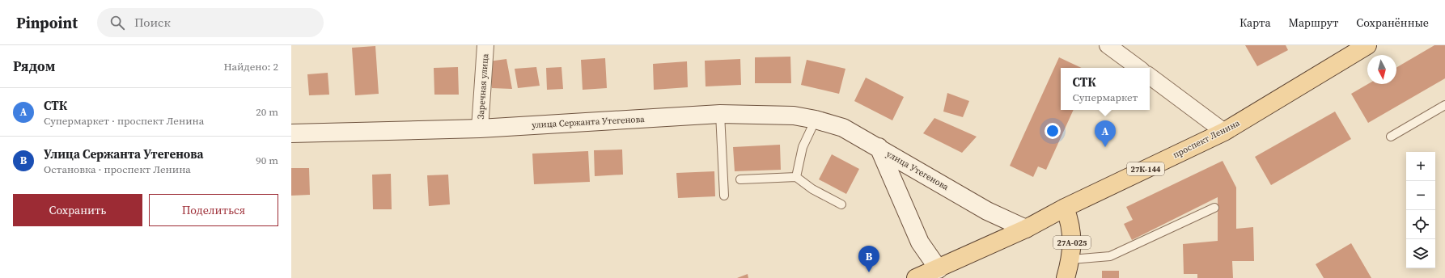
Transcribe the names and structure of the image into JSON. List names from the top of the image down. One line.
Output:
{"streets":{"main road":["улица Сержанта Утегенова","проспект Ленина","27К-144","улица Утегенова","27А-025"],"street":["Заречная улица"]},"crossings":[["Заречная улица","улица Сержанта Утегенова"],["улица Сержанта Утегенова","улица Утегенова"],["проспект Ленина","улица Утегенова"],["проспект Ленина","27А-025"]],"north":"bottom","page":{"header":"Pinpoint","search":"Поиск","nav":["Карта","Маршрут","Сохранённые"],"heading":["Рядом","Найдено: 2"],"popup":["СТК","Супермаркет"],"list":[{"mark":"A","name":"СТК","note":"Супермаркет · проспект Ленина","value":"20 m"},{"mark":"B","name":"Улица Сержанта Утегенова","note":"Остановка · проспект Ленина","value":"90 m"}],"pins":["A","B"],"map_buttons":["+","−"],"buttons":["Сохранить","Поделиться"]}}
